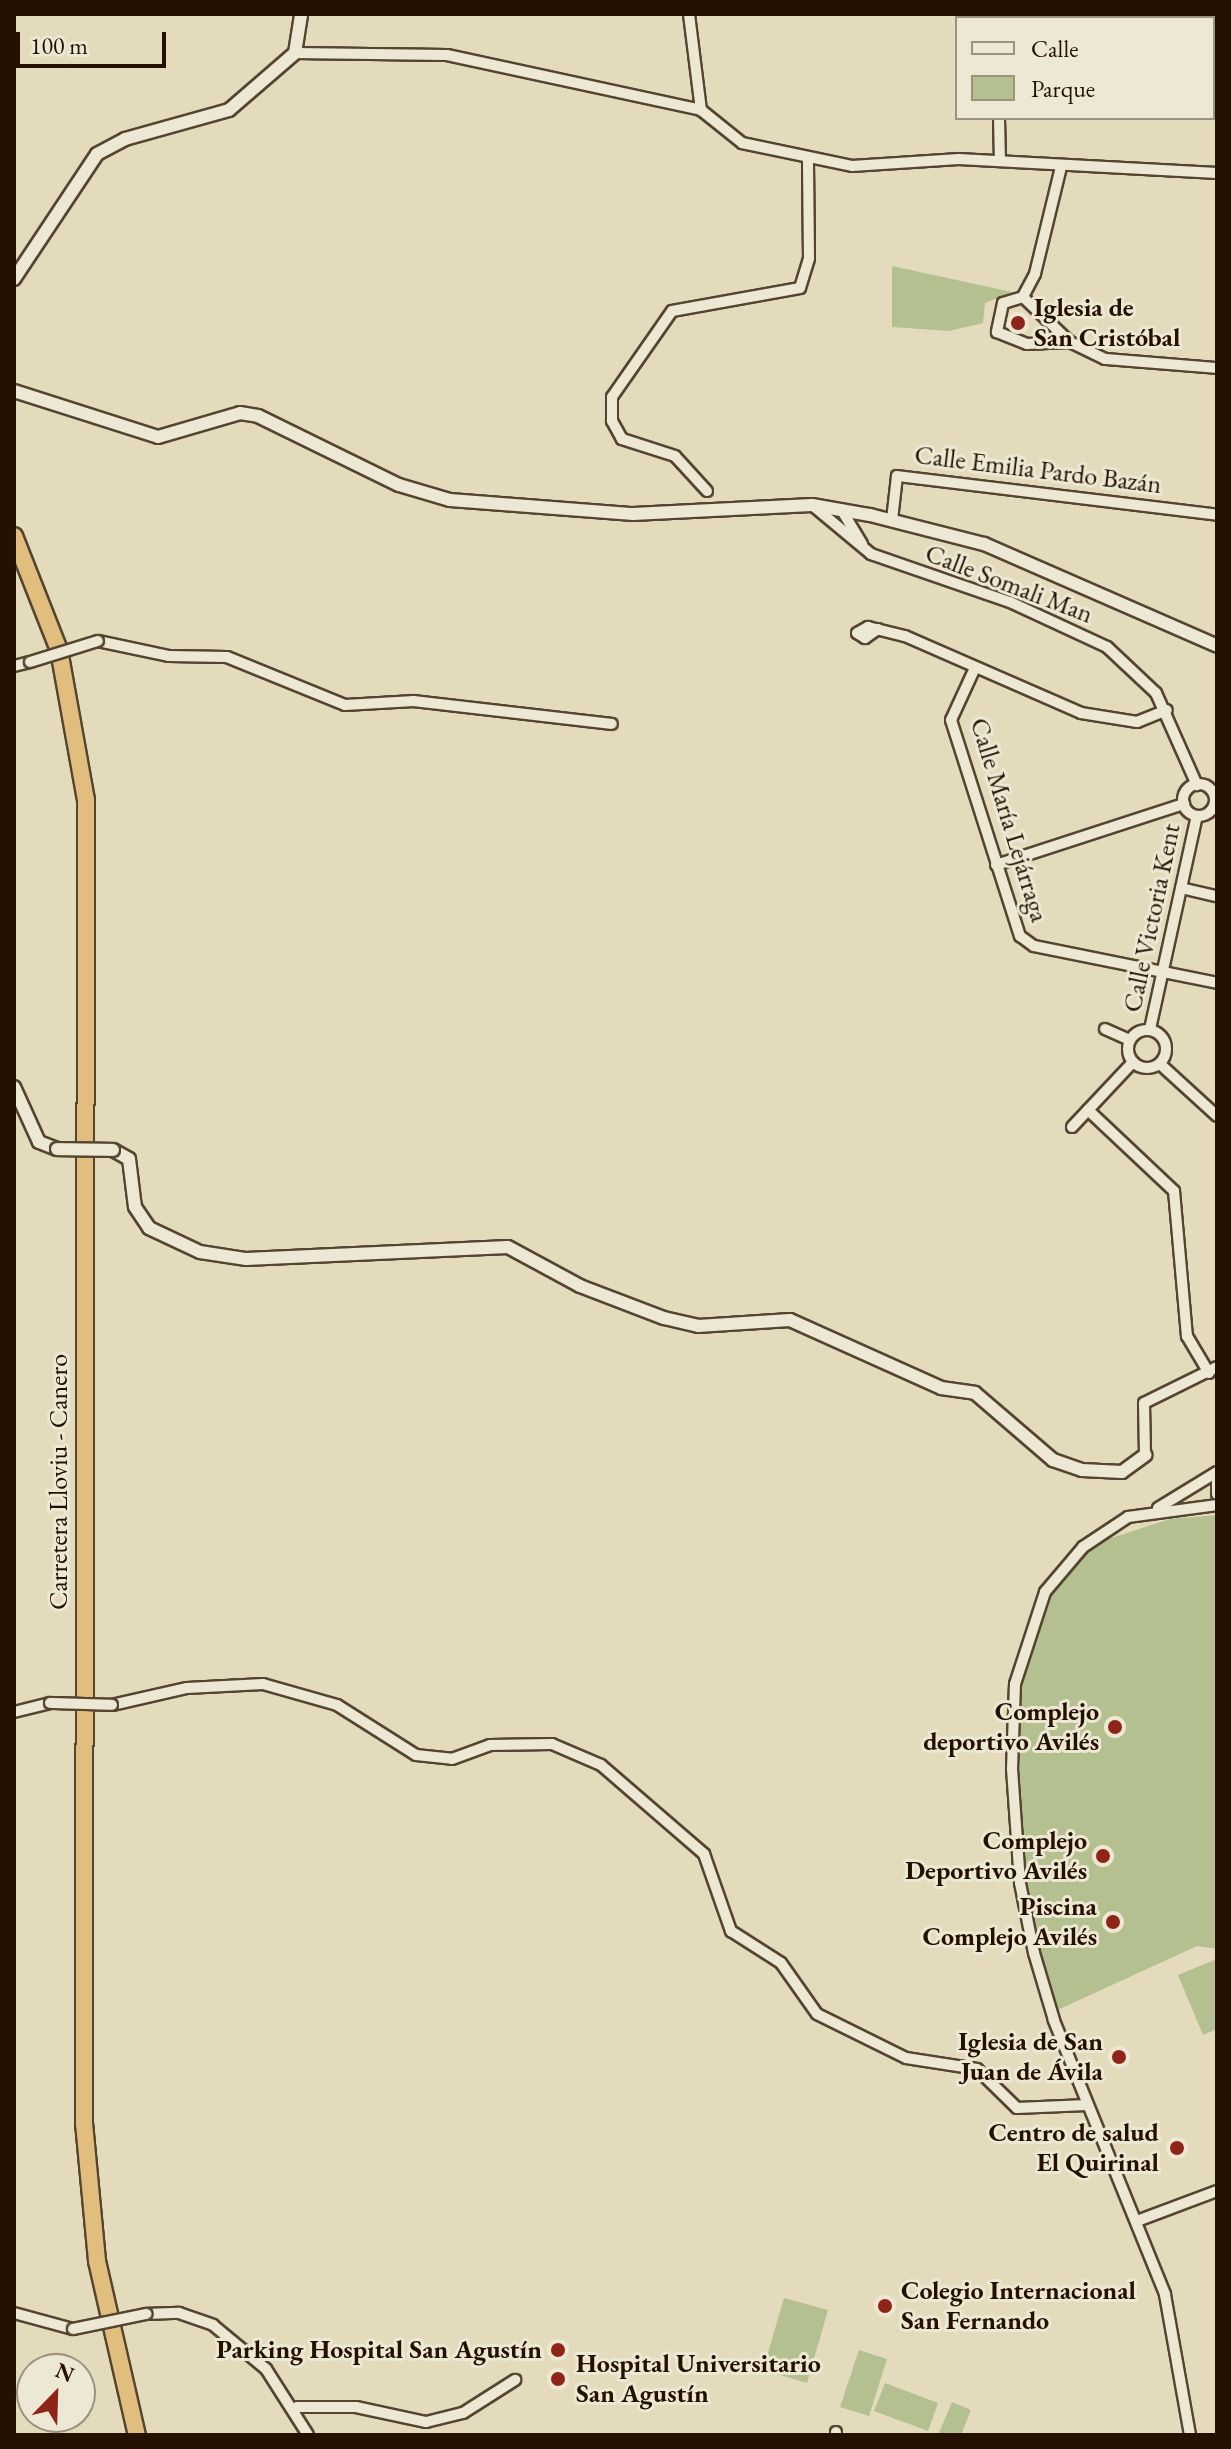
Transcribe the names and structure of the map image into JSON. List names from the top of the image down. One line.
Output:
{"streets":{"highway":["Carretera Lloviu - Canero"],"street":["Calle Emilia Pardo Bazán","Calle Somali Man","Calle María Lejárraga","Calle Victoria Kent"]},"crossings":[["Calle María Lejárraga","Calle Victoria Kent"]],"places":["Iglesia de San Cristóbal","Complejo deportivo Avilés","Complejo Deportivo Avilés","Piscina Complejo Avilés","Iglesia de San Juan de Ávila","Centro de salud El Quirinal","Colegio Internacional San Fernando","Parking Hospital San Agustín","Hospital Universitario San Agustín"],"legend":["Calle","Parque"],"scale_bar":"100 m","north":"top right"}
